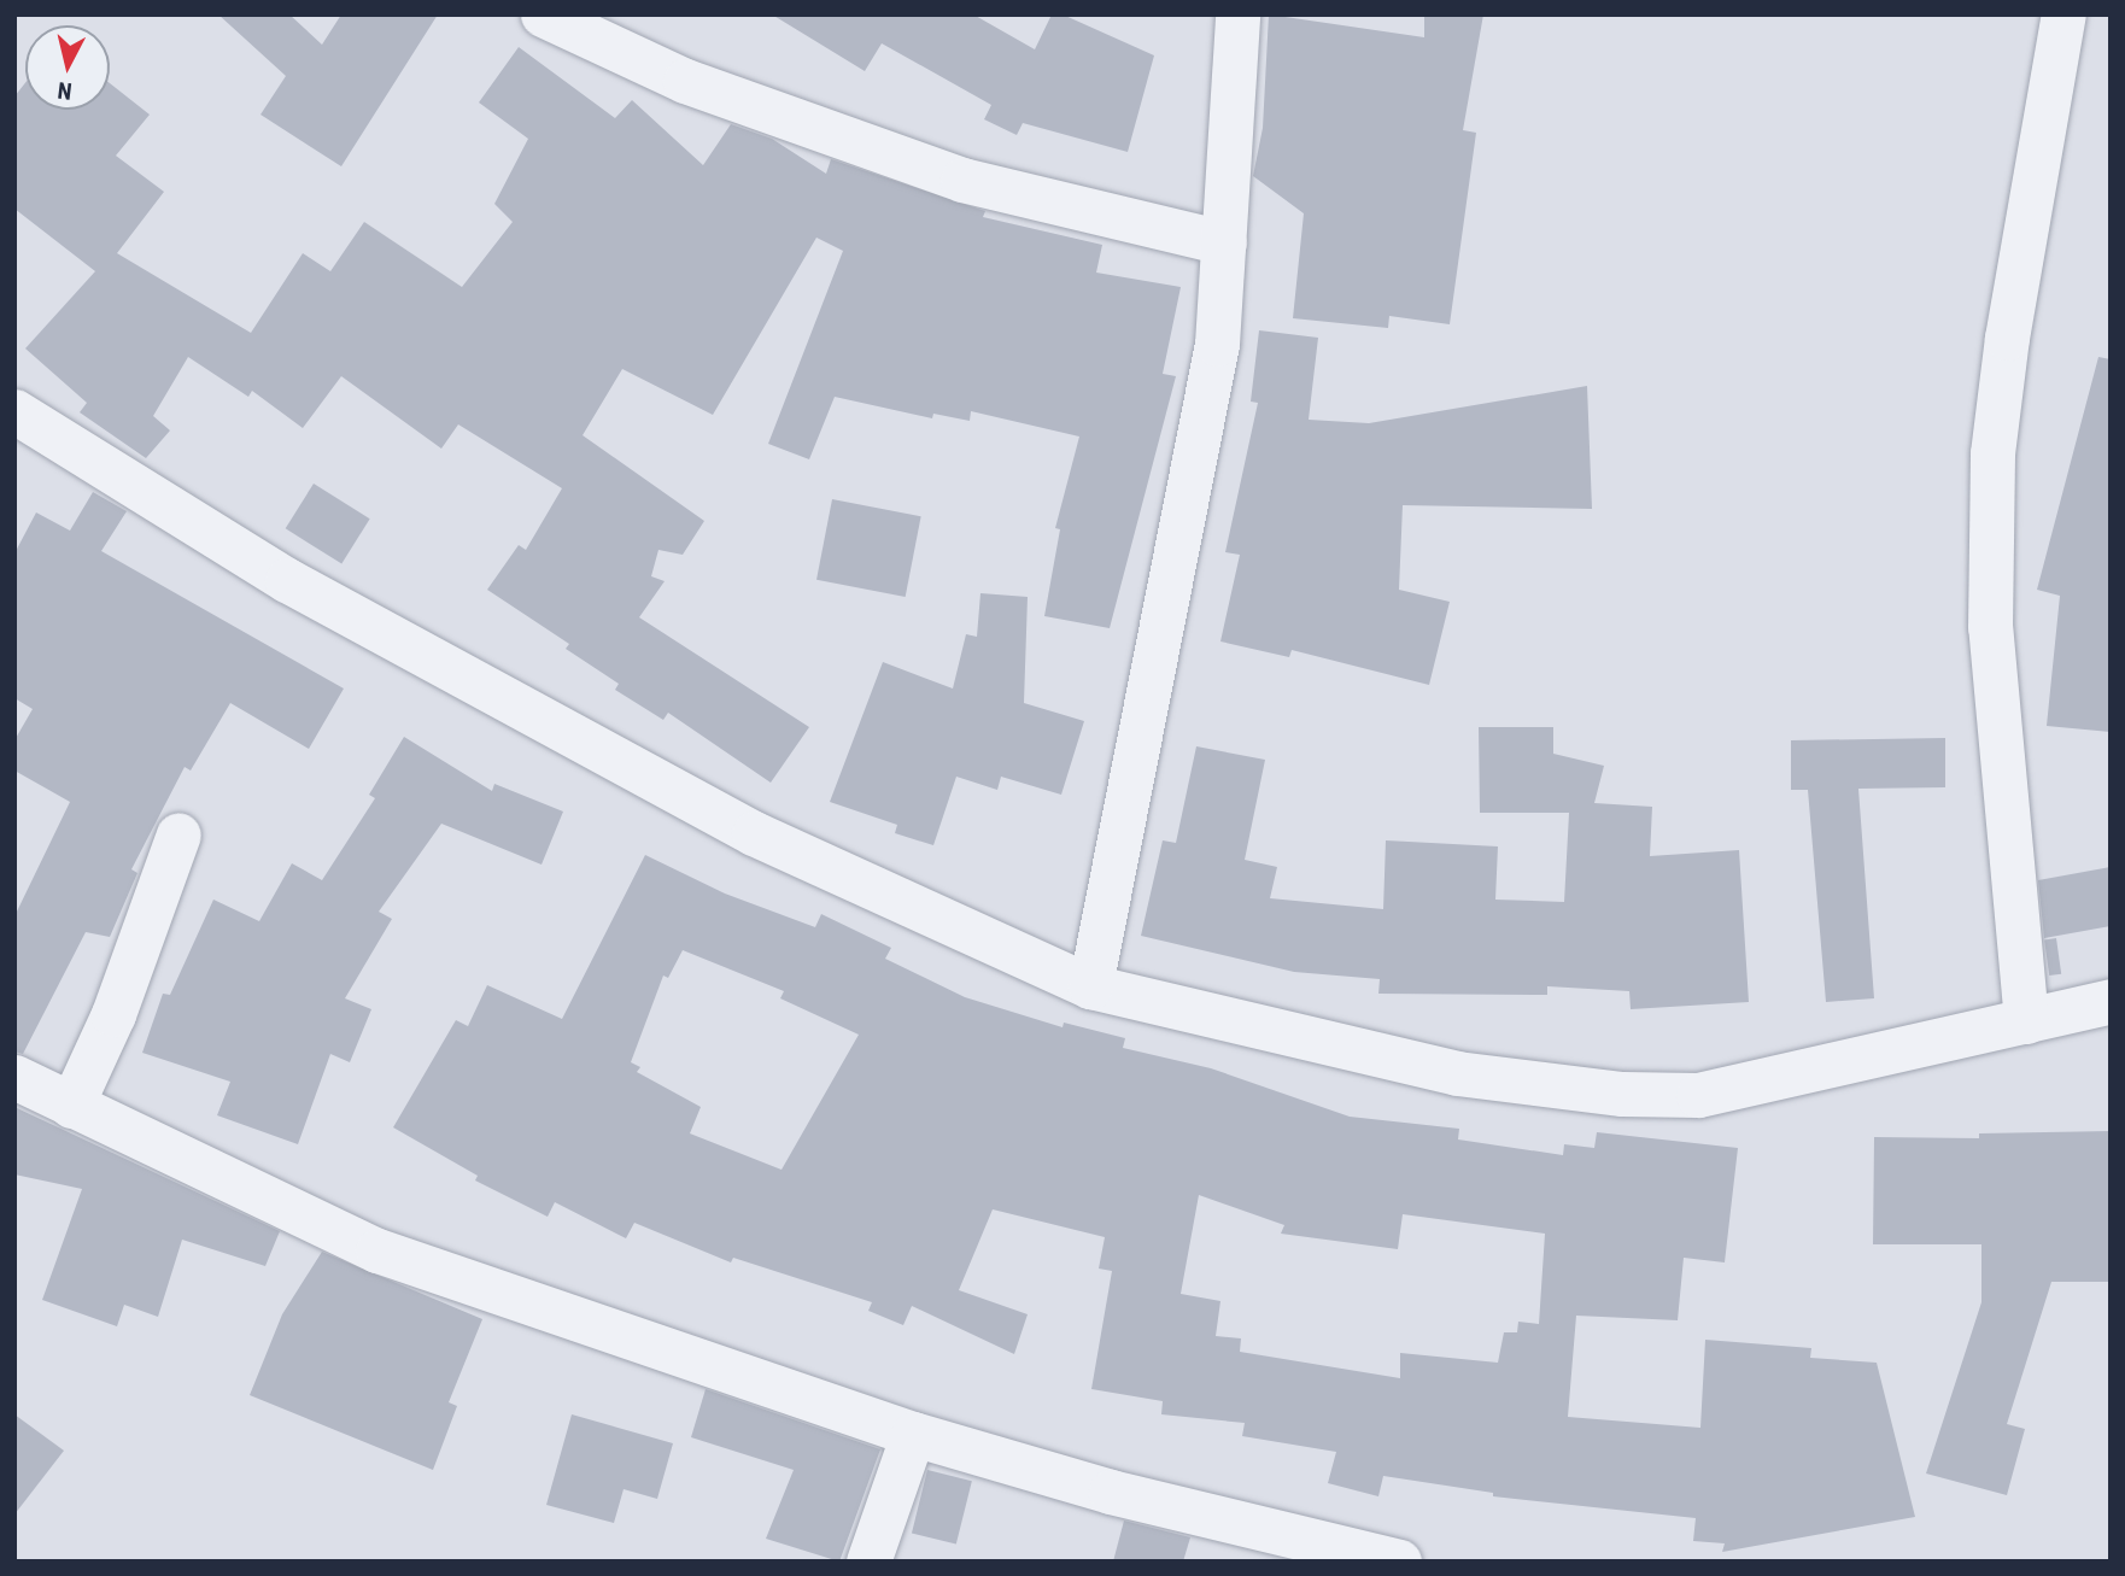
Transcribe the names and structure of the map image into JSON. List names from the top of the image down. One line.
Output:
{"north":"bottom"}
